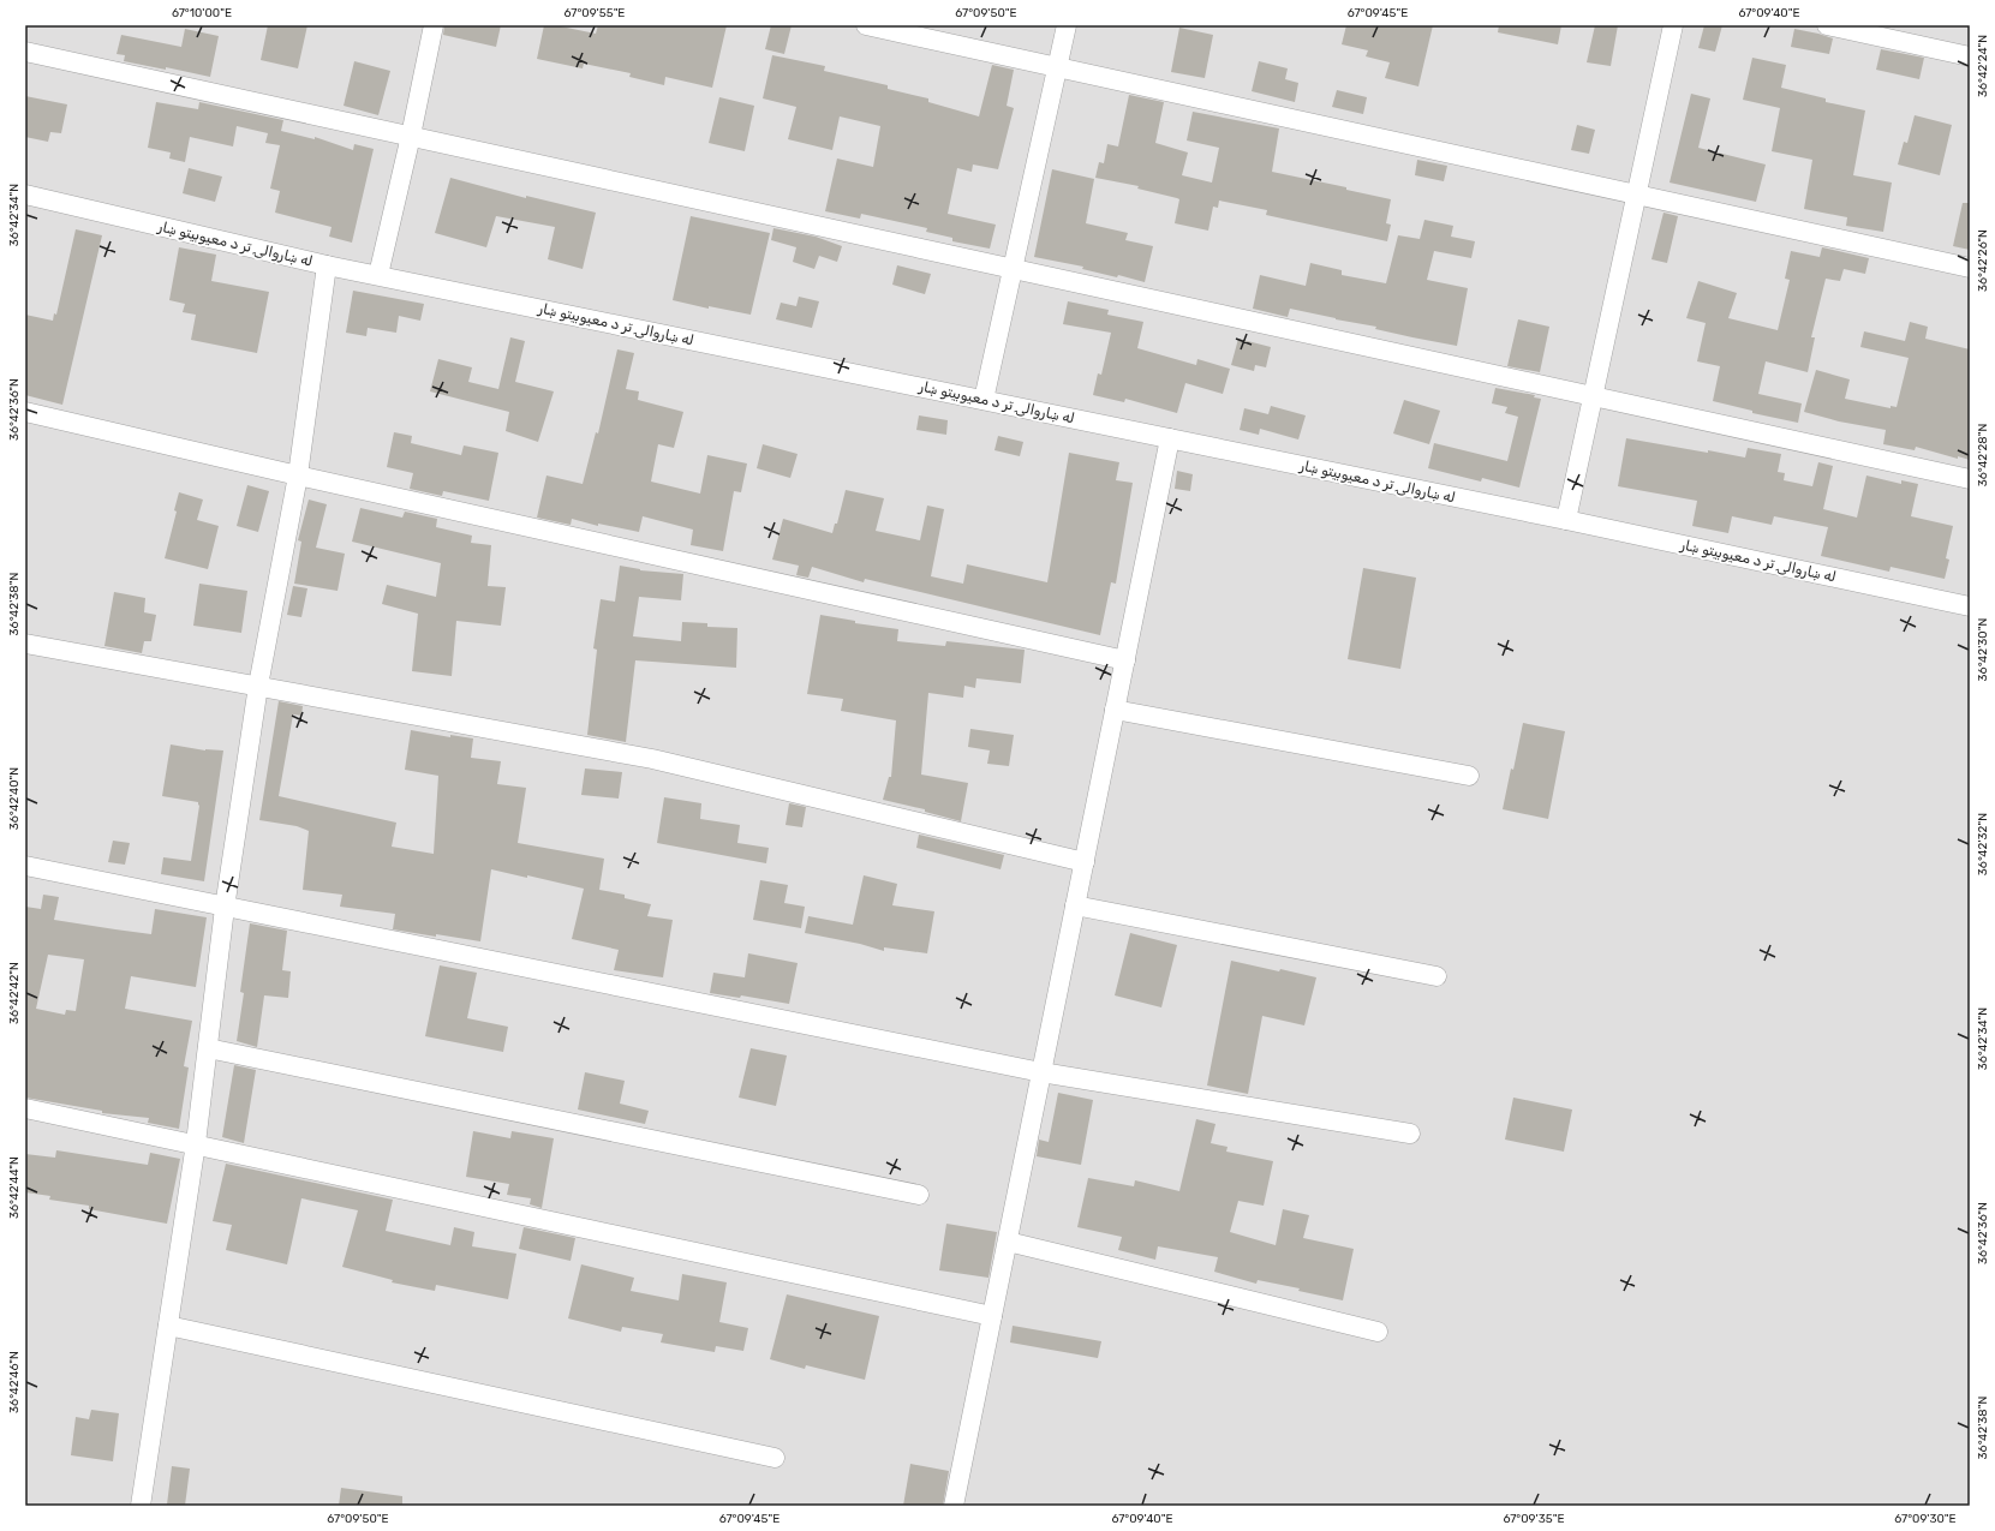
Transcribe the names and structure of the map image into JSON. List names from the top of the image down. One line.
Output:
{"streets":{"street":["له ښاروالۍ تر د معیوبیتو ښار"]},"coordinates":["67°10'00\"E","67°09'55\"E","67°09'50\"E","67°09'45\"E","67°09'40\"E","36°42'24\"N","36°42'34\"N","36°42'26\"N","36°42'36\"N","36°42'28\"N","36°42'38\"N","36°42'30\"N","36°42'40\"N","36°42'32\"N","36°42'42\"N","36°42'44\"N","36°42'46\"N","67°09'35\"E","67°09'30\"E"]}
